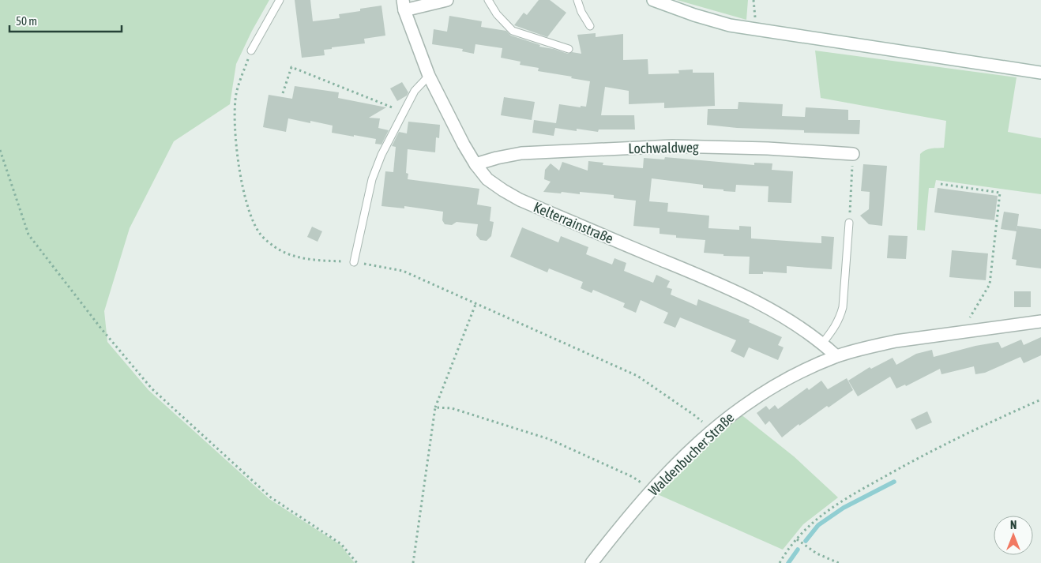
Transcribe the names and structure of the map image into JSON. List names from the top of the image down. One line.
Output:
{"streets":{"street":["Lochwaldweg","Kelterrainstraße","Waldenbucher Straße"]},"crossings":[["Lochwaldweg","Kelterrainstraße"],["Kelterrainstraße","Waldenbucher Straße"]],"scale_bar":"50 m","north":"top"}
